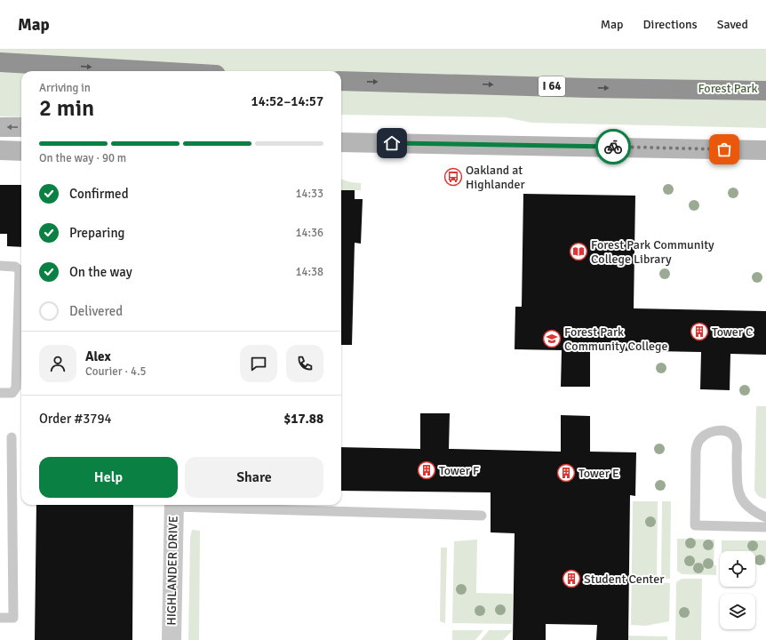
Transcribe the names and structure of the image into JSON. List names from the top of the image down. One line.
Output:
{"streets":{"highway":["I 64"],"street":["HIGHLANDER DRIVE"]},"parks":["Forest Park"],"places":{"bus stop":["Oakland at Highlander"],"library":["Forest Park Community College Library"],"building":["Tower C","Tower F","Tower E","Student Center"],"school or university":["Forest Park Community College"]},"page":{"header":"Map","nav":["Map","Directions","Saved"],"heading":["2 min","Arriving in","14:52–14:57"],"panel":["Alex","Courier · 4.5","Order #3794","$17.88"],"bar":"On the way · 90 m","list":[["Confirmed","14:33"],["Preparing","14:36"],["On the way","14:38"],"Delivered"],"buttons":["Help","Share"]}}
